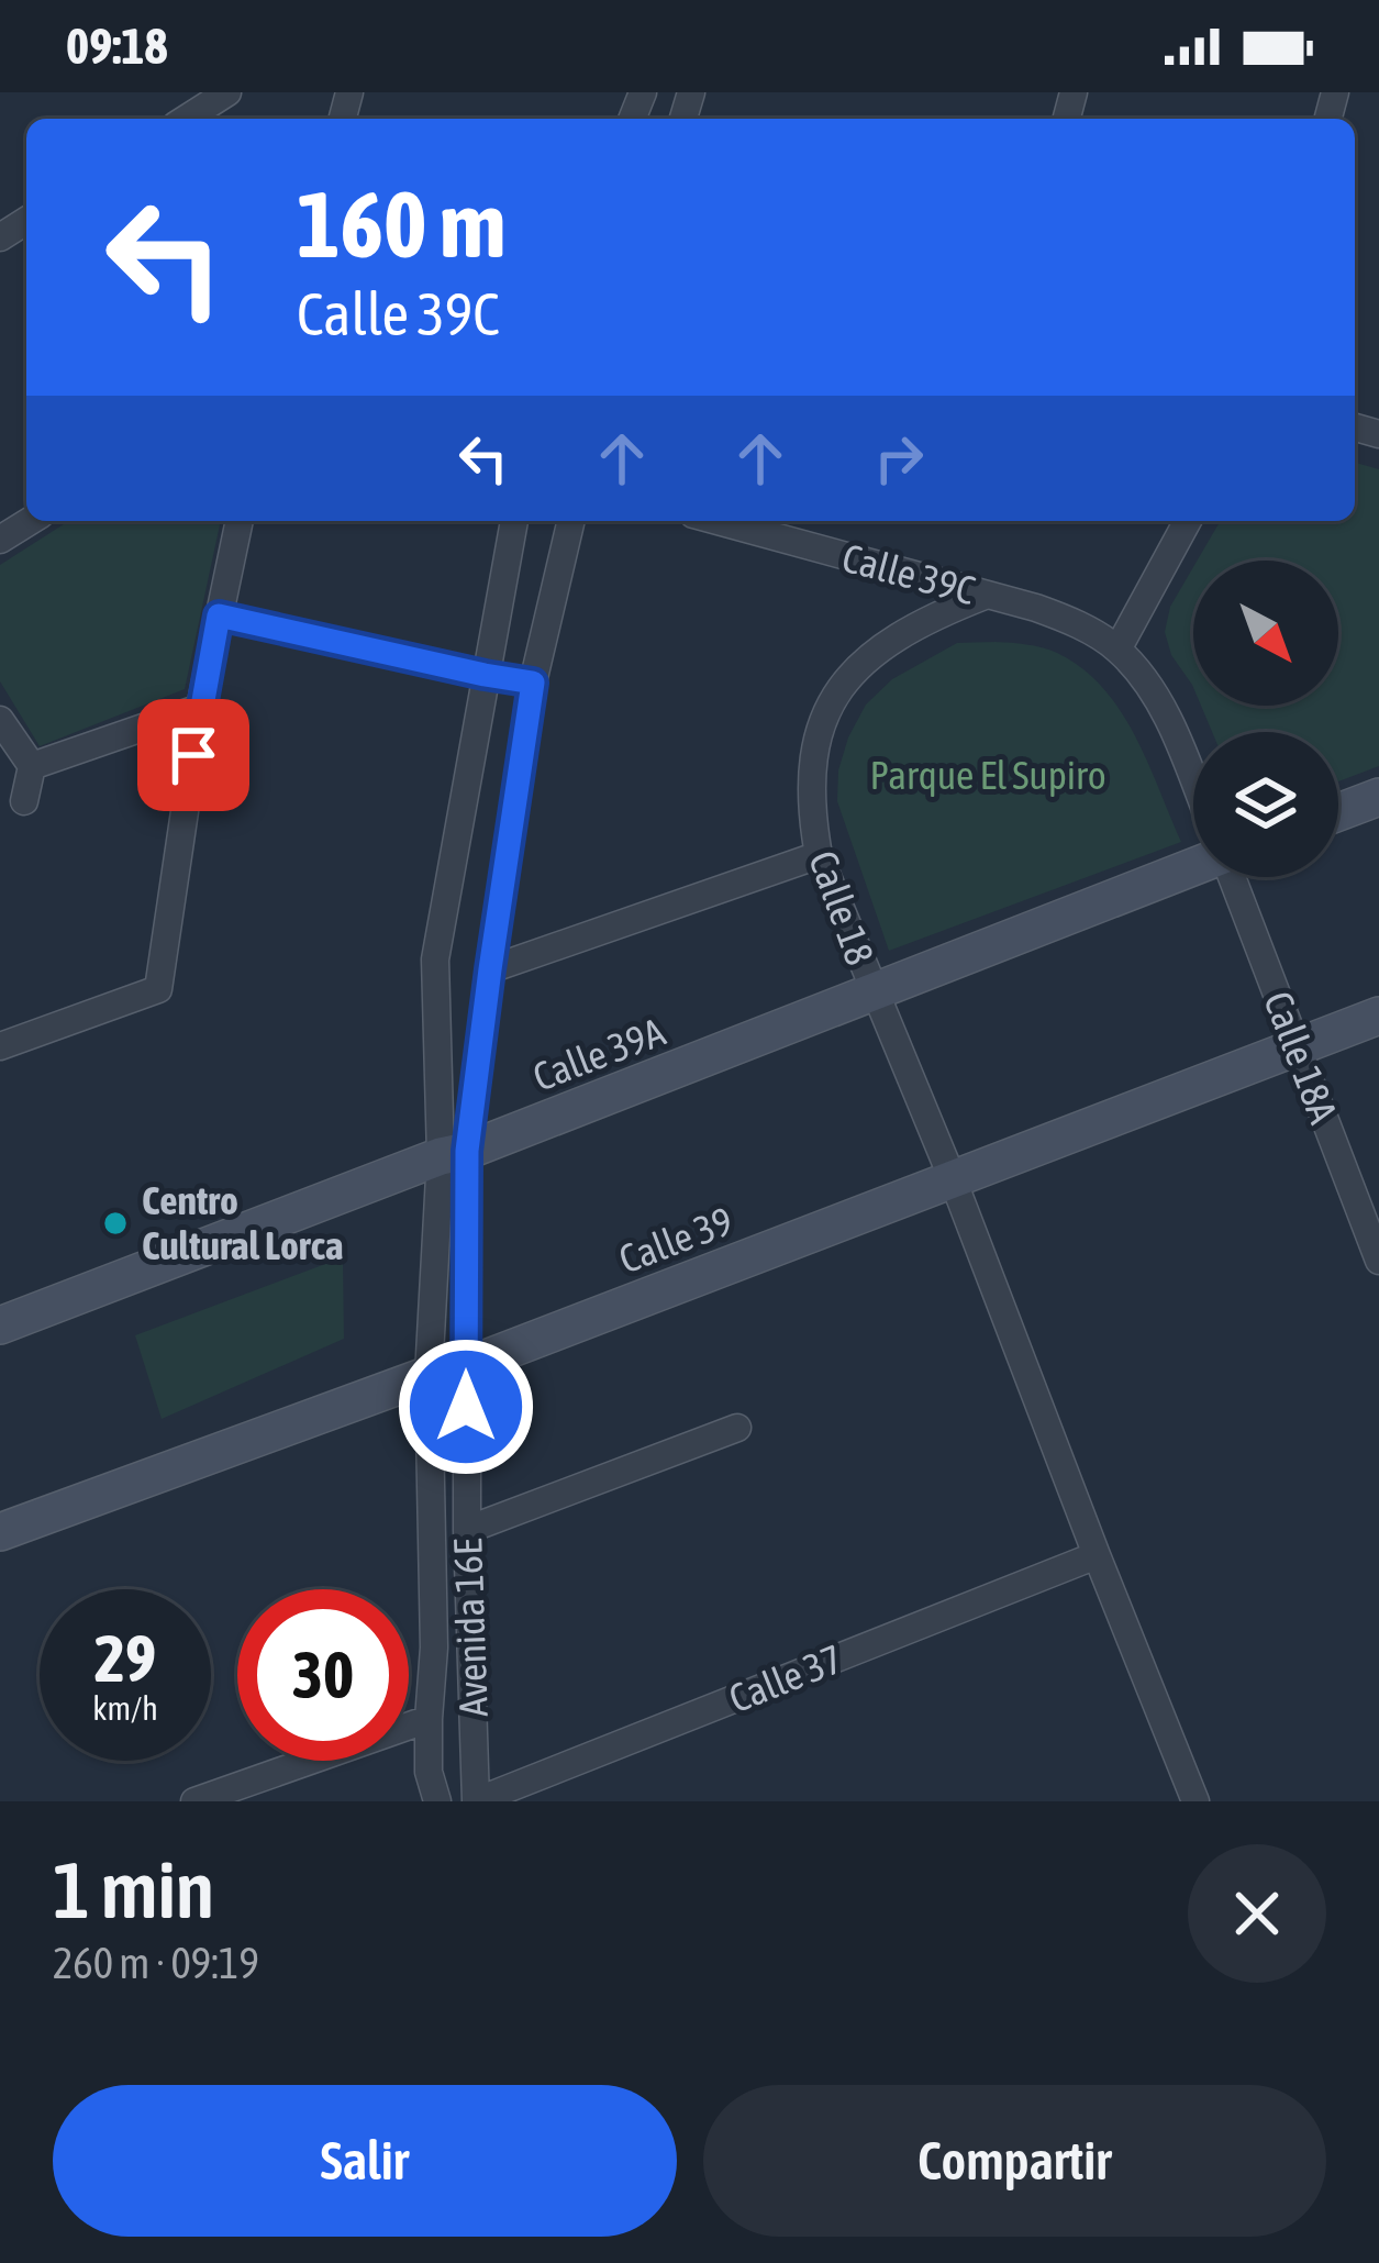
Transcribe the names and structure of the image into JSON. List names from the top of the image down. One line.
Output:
{"streets":{"main road":["Calle 39A","Calle 39"],"street":["Calle 39C","Calle 18","Calle 18A","Avenida 16E","Calle 37"]},"crossings":[["Calle 39C","Calle 18"],["Calle 18","Calle 39A"],["Calle 18","Calle 39"],["Calle 18","Calle 37"],["Calle 39A","Avenida 16E"],["Calle 18A","Calle 39"],["Calle 39","Avenida 16E"],["Avenida 16E","Calle 37"]],"parks":["Parque El Supiro"],"places":["Centro Cultural Lorca"],"north":"bottom right","page":{"status":"09:18","turn":["160 m","Calle 39C"],"speed":"29 km/h","limit":"30","heading":["1 min","260 m · 09:19"],"buttons":["Salir","Compartir"]}}
